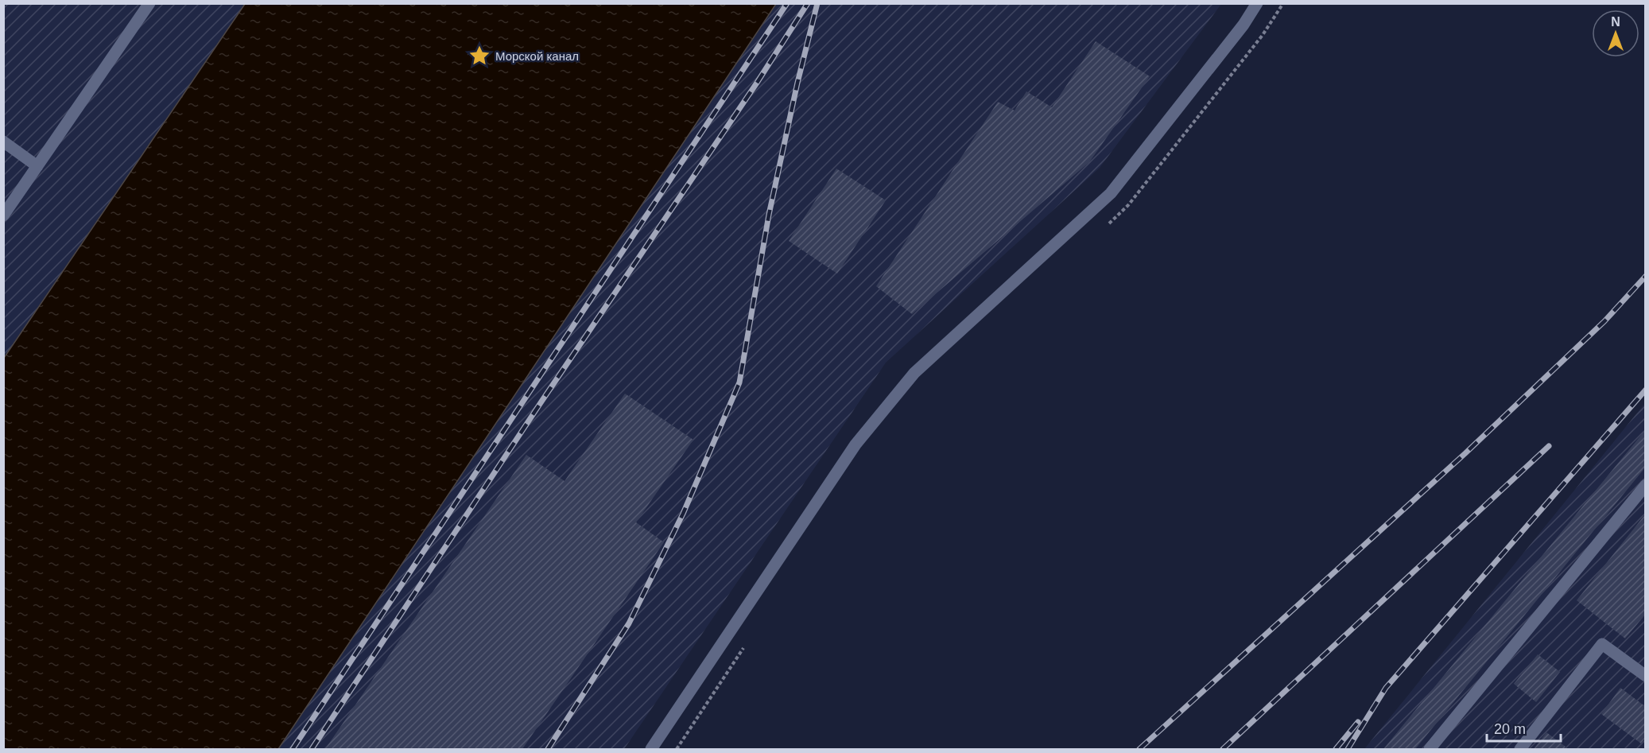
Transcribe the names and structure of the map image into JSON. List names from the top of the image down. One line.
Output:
{"places":{"place":["Морской канал"]},"scale_bar":"20 m","north":"top"}
